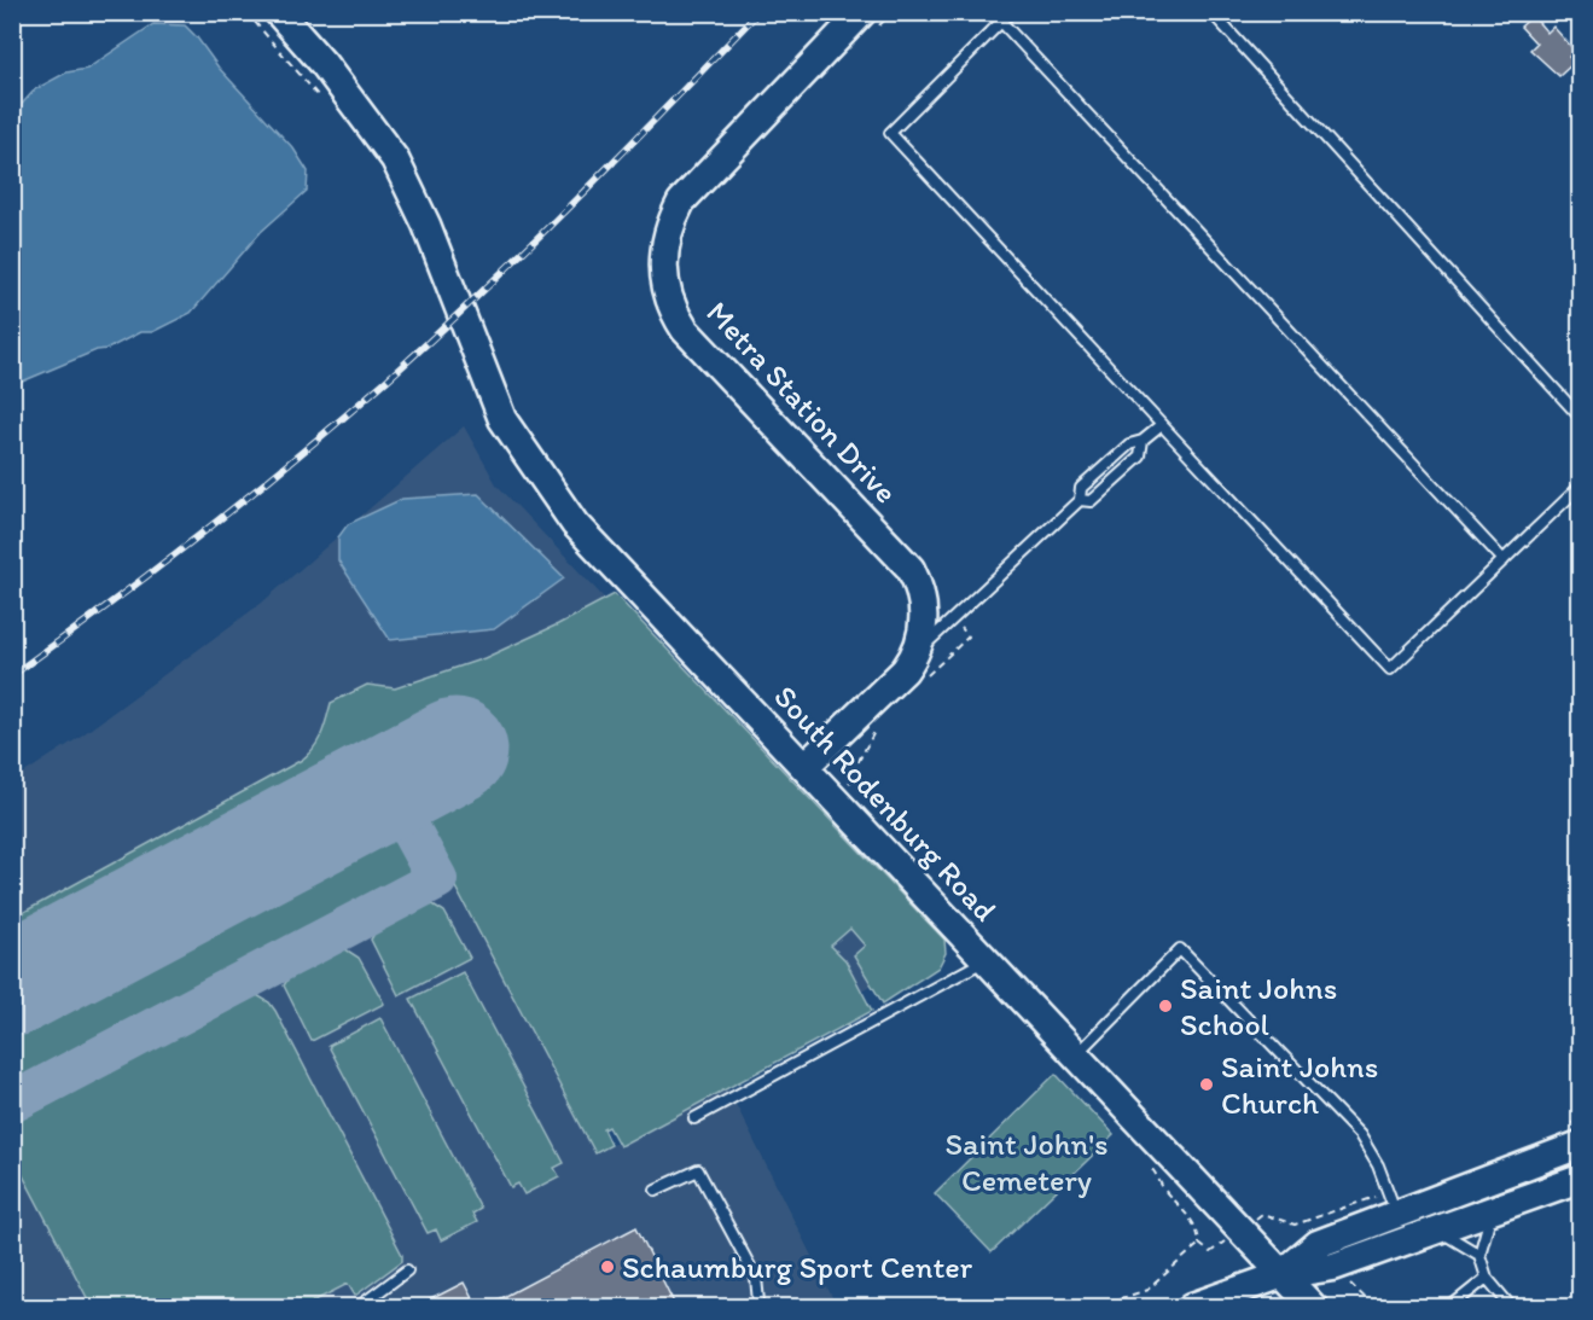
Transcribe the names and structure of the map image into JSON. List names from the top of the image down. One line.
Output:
{"streets":{"street":["Metra Station Drive","South Rodenburg Road"]},"parks":["Saint John's Cemetery"],"places":["Saint Johns School","Saint Johns Church","Schaumburg Sport Center"]}
